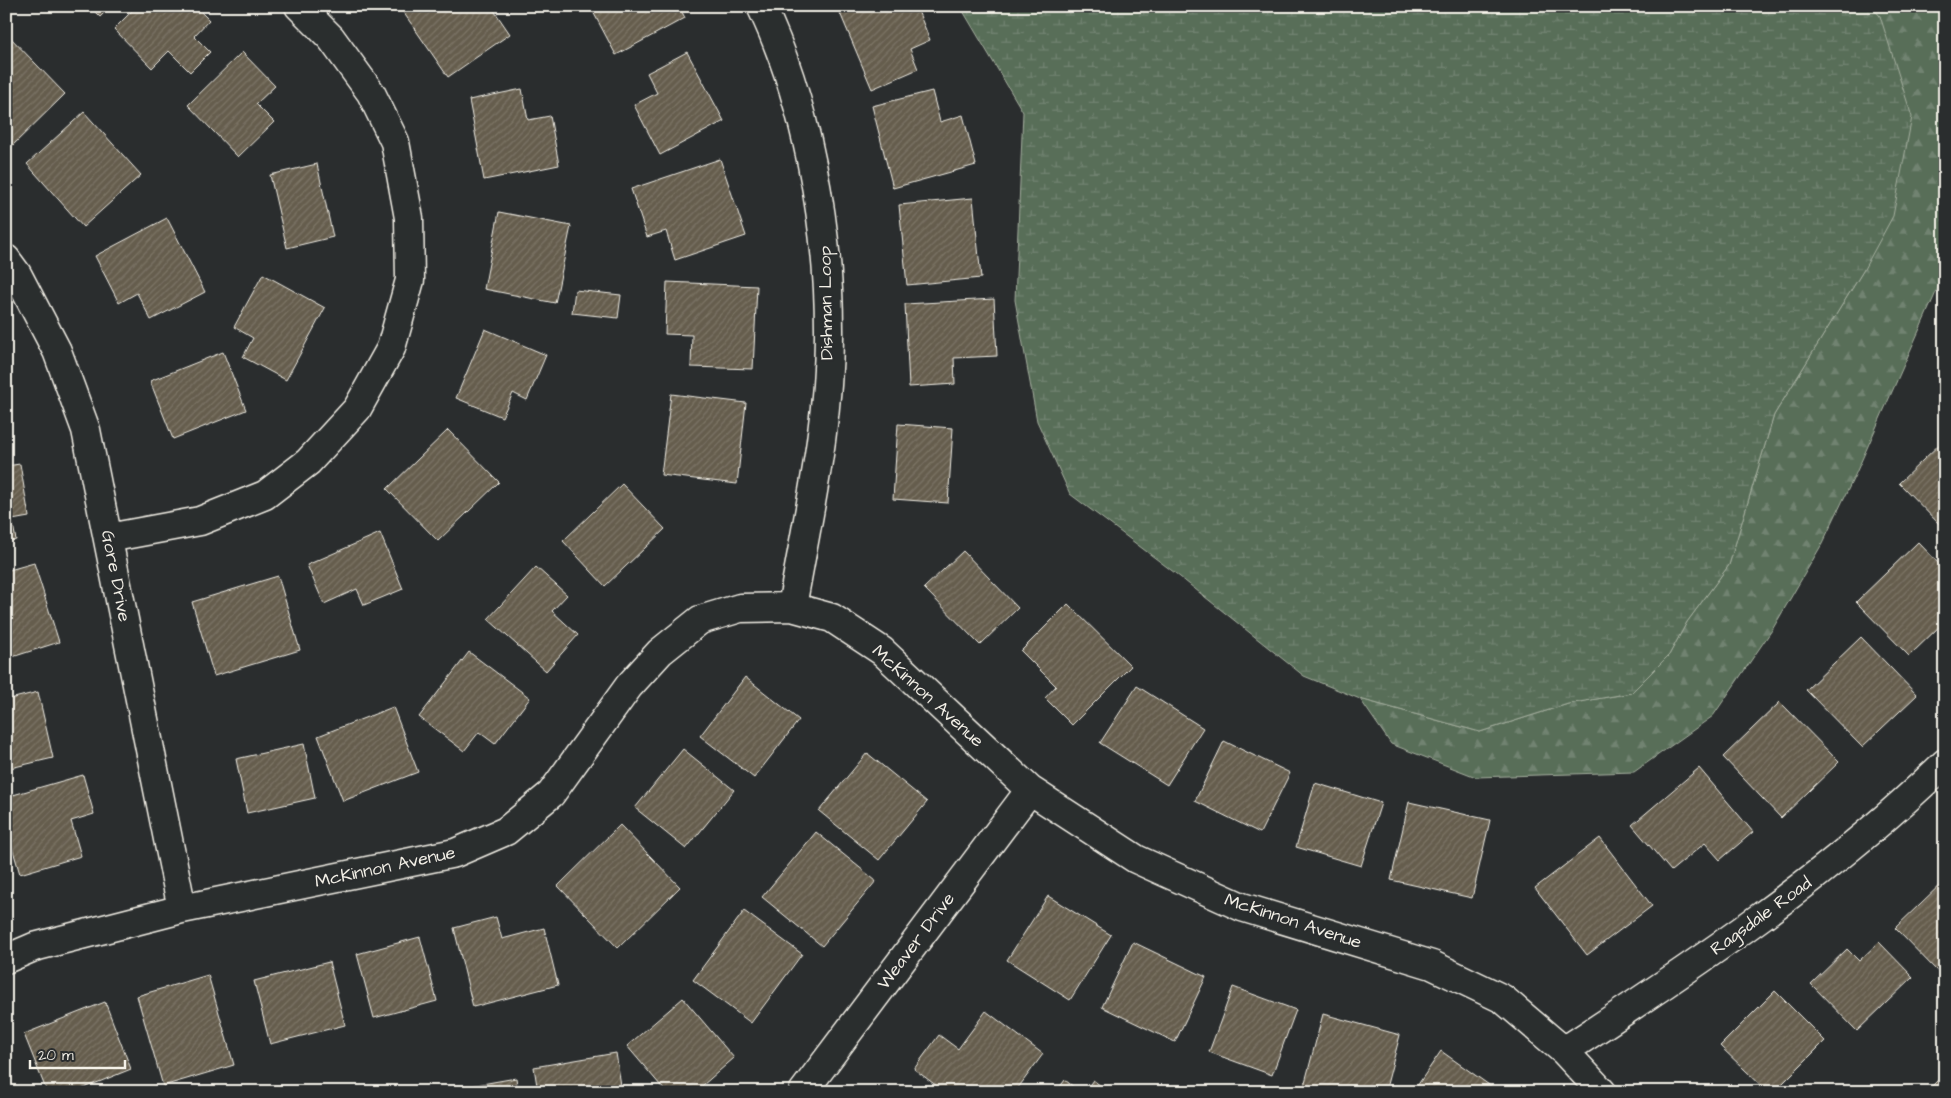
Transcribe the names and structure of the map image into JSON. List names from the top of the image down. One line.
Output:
{"streets":{"street":["Dishman Loop","Gore Drive","McKinnon Avenue","Ragsdale Road","Weaver Drive"]},"crossings":[["Dishman Loop","McKinnon Avenue"],["Gore Drive","McKinnon Avenue"],["McKinnon Avenue","Ragsdale Road"],["McKinnon Avenue","Weaver Drive"]],"scale_bar":"20 m"}
